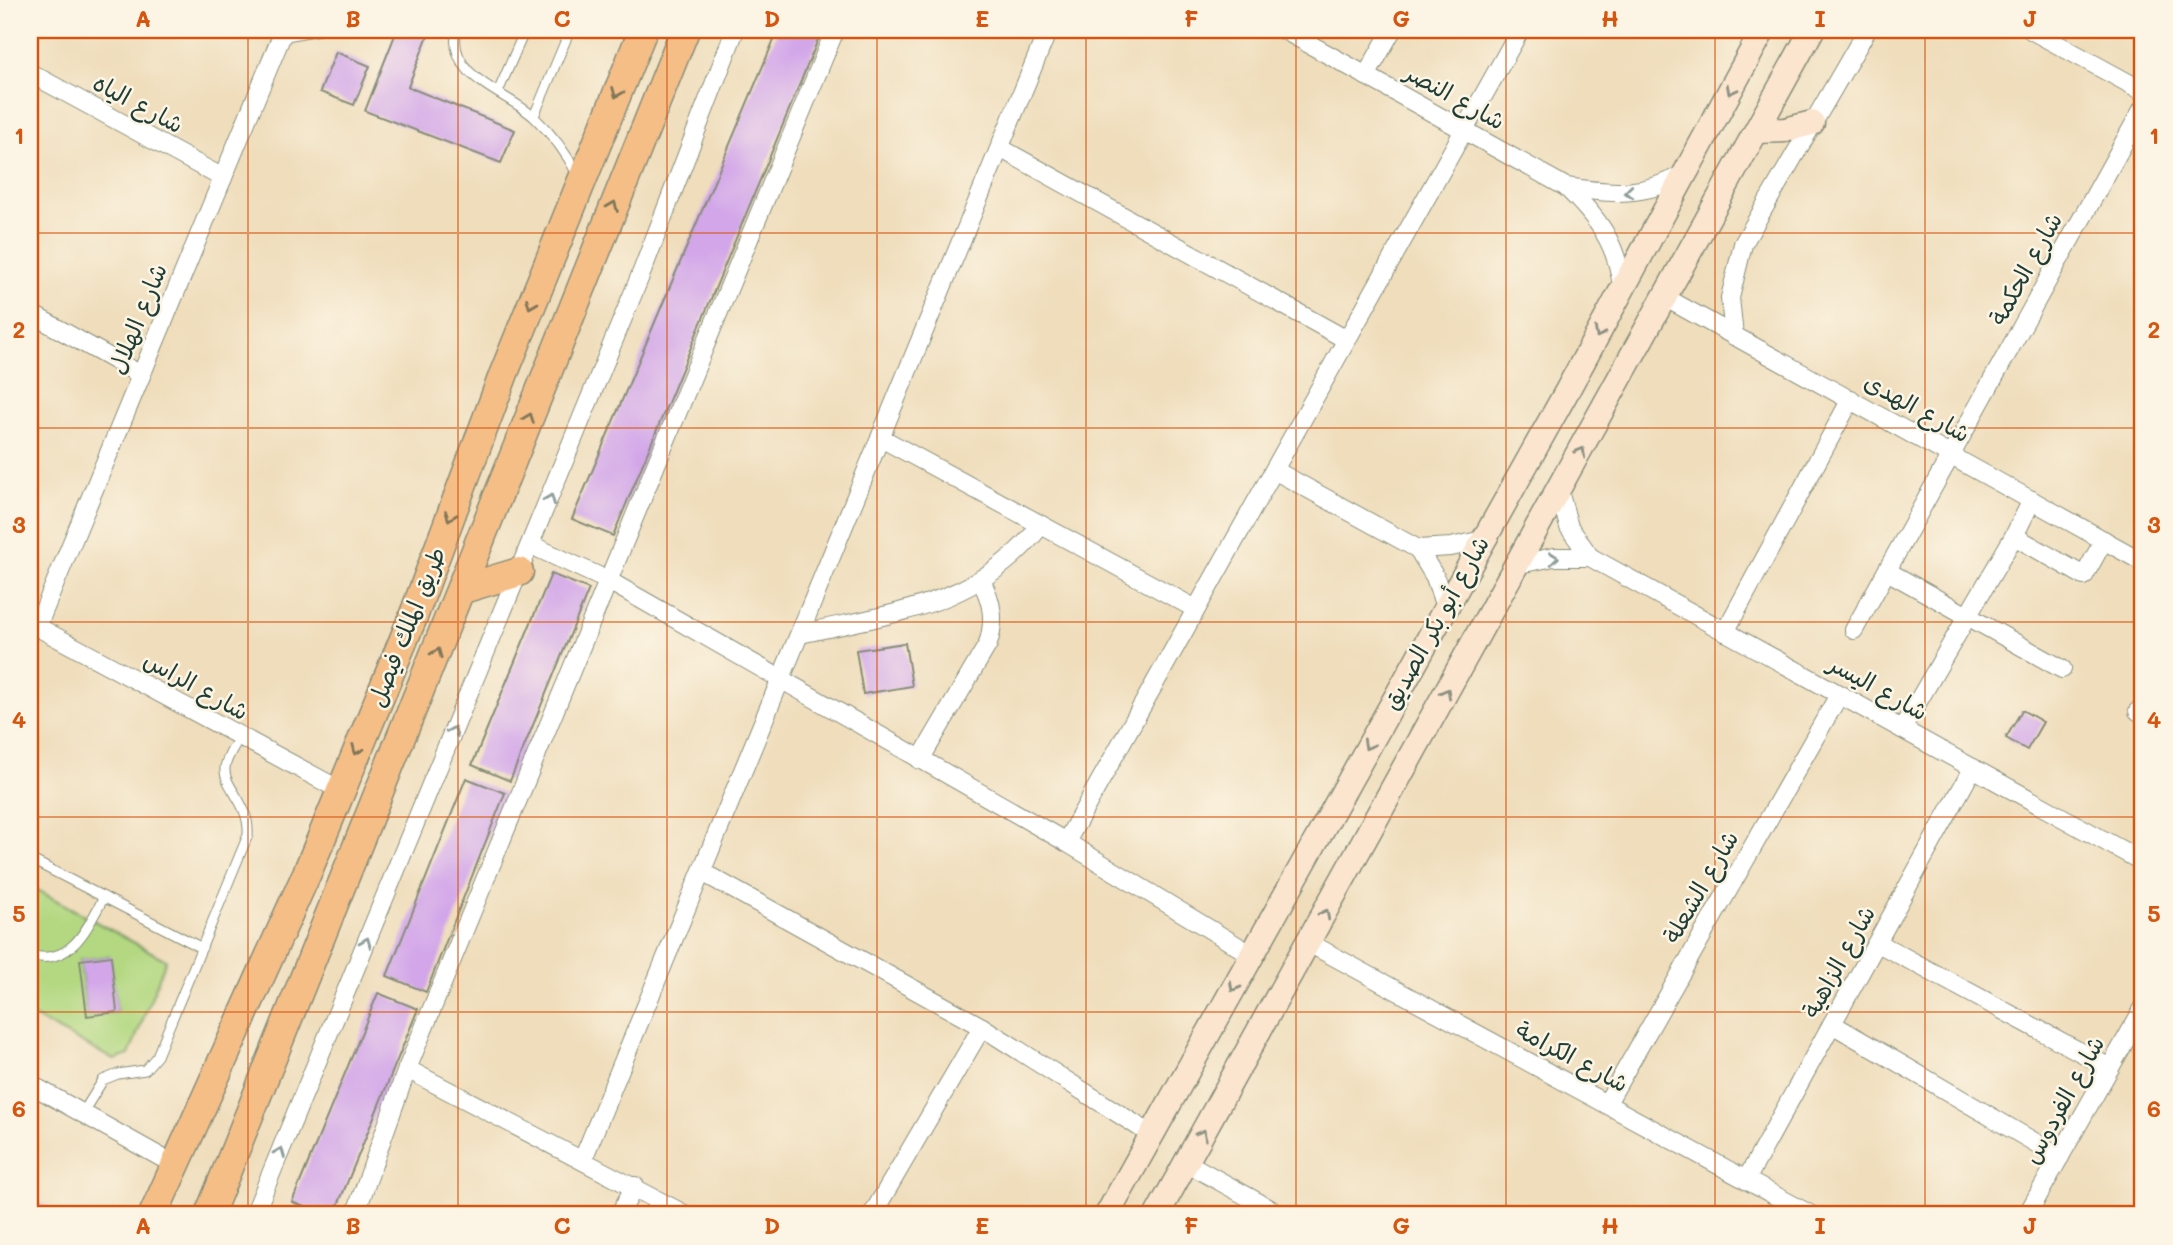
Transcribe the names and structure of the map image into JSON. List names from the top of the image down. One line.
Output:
{"streets":{"main road":["طريق الملك فيصل"],"street":["شارع النصر","شارع الياه","شارع الحكمة","شارع الهلال","شارع الهدى","شارع أبو بكر الصديق","شارع الراس","شارع اليسر","شارع الشعلة","شارع الزاهية","شارع الكرامة","شارع الفردوس"]},"crossings":[["شارع النصر","شارع أبو بكر الصديق"],["شارع الياه","شارع الهلال"],["شارع الحكمة","شارع الهدى"],["شارع الهلال","شارع الراس"],["شارع الهدى","شارع أبو بكر الصديق"],["شارع أبو بكر الصديق","شارع اليسر"],["شارع أبو بكر الصديق","شارع الكرامة"],["طريق الملك فيصل","شارع الراس"],["شارع اليسر","شارع الشعلة"],["شارع اليسر","شارع الزاهية"],["شارع الشعلة","شارع الكرامة"],["شارع الزاهية","شارع الكرامة"]],"grid":{"columns":["A","B","C","D","E","F","G","H","I","J"],"rows":["1","2","3","4","5","6"]}}
